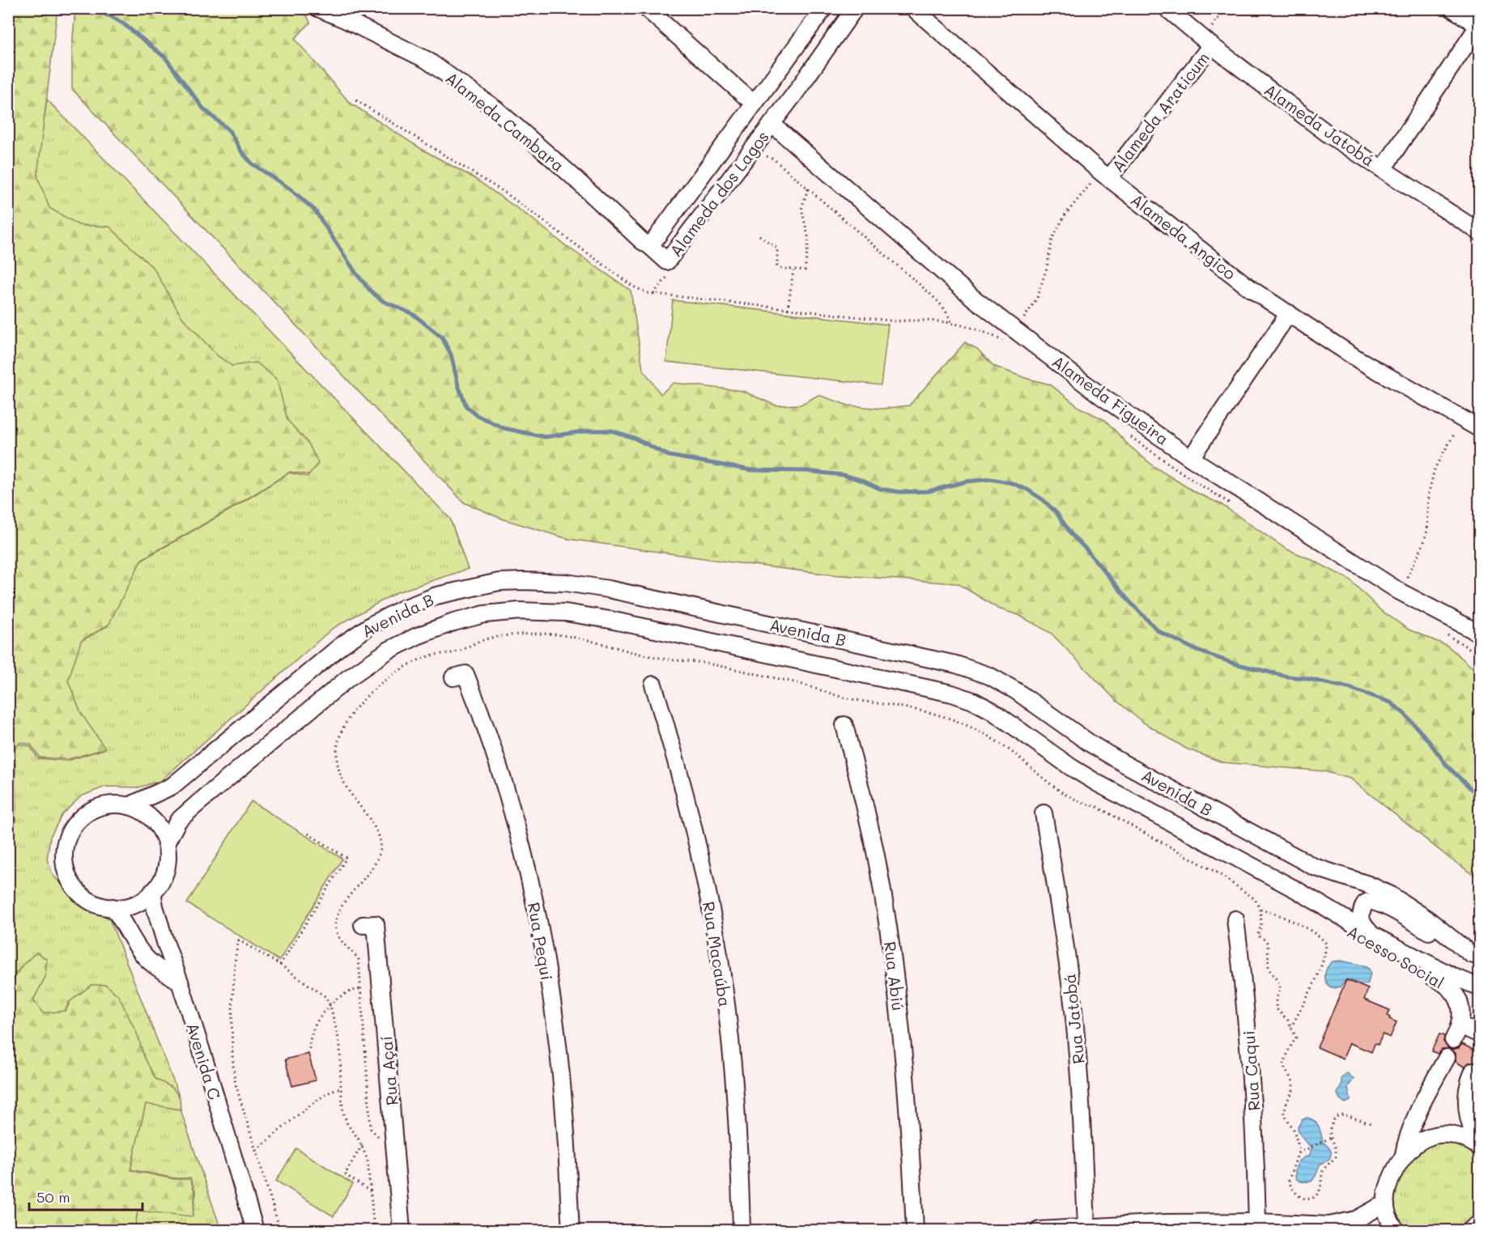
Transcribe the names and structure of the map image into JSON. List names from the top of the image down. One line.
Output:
{"streets":{"street":["Alameda Araticum","Alameda Cambara","Alameda Jatobá","Alameda dos Lagos","Alameda Angico","Alameda Figueira","Avenida B","Rua Pequi","Rua Macaúba","Acesso Social","Rua Abiú","Rua Jatobá","Avenida C","Rua Açaí","Rua Caqui"]},"crossings":[["Alameda Araticum","Alameda Jatobá"],["Alameda Araticum","Alameda Angico"],["Alameda Cambara","Alameda dos Lagos"],["Alameda dos Lagos","Alameda Figueira"],["Avenida B","Acesso Social"],["Avenida B","Avenida C"]],"scale_bar":"50 m"}
